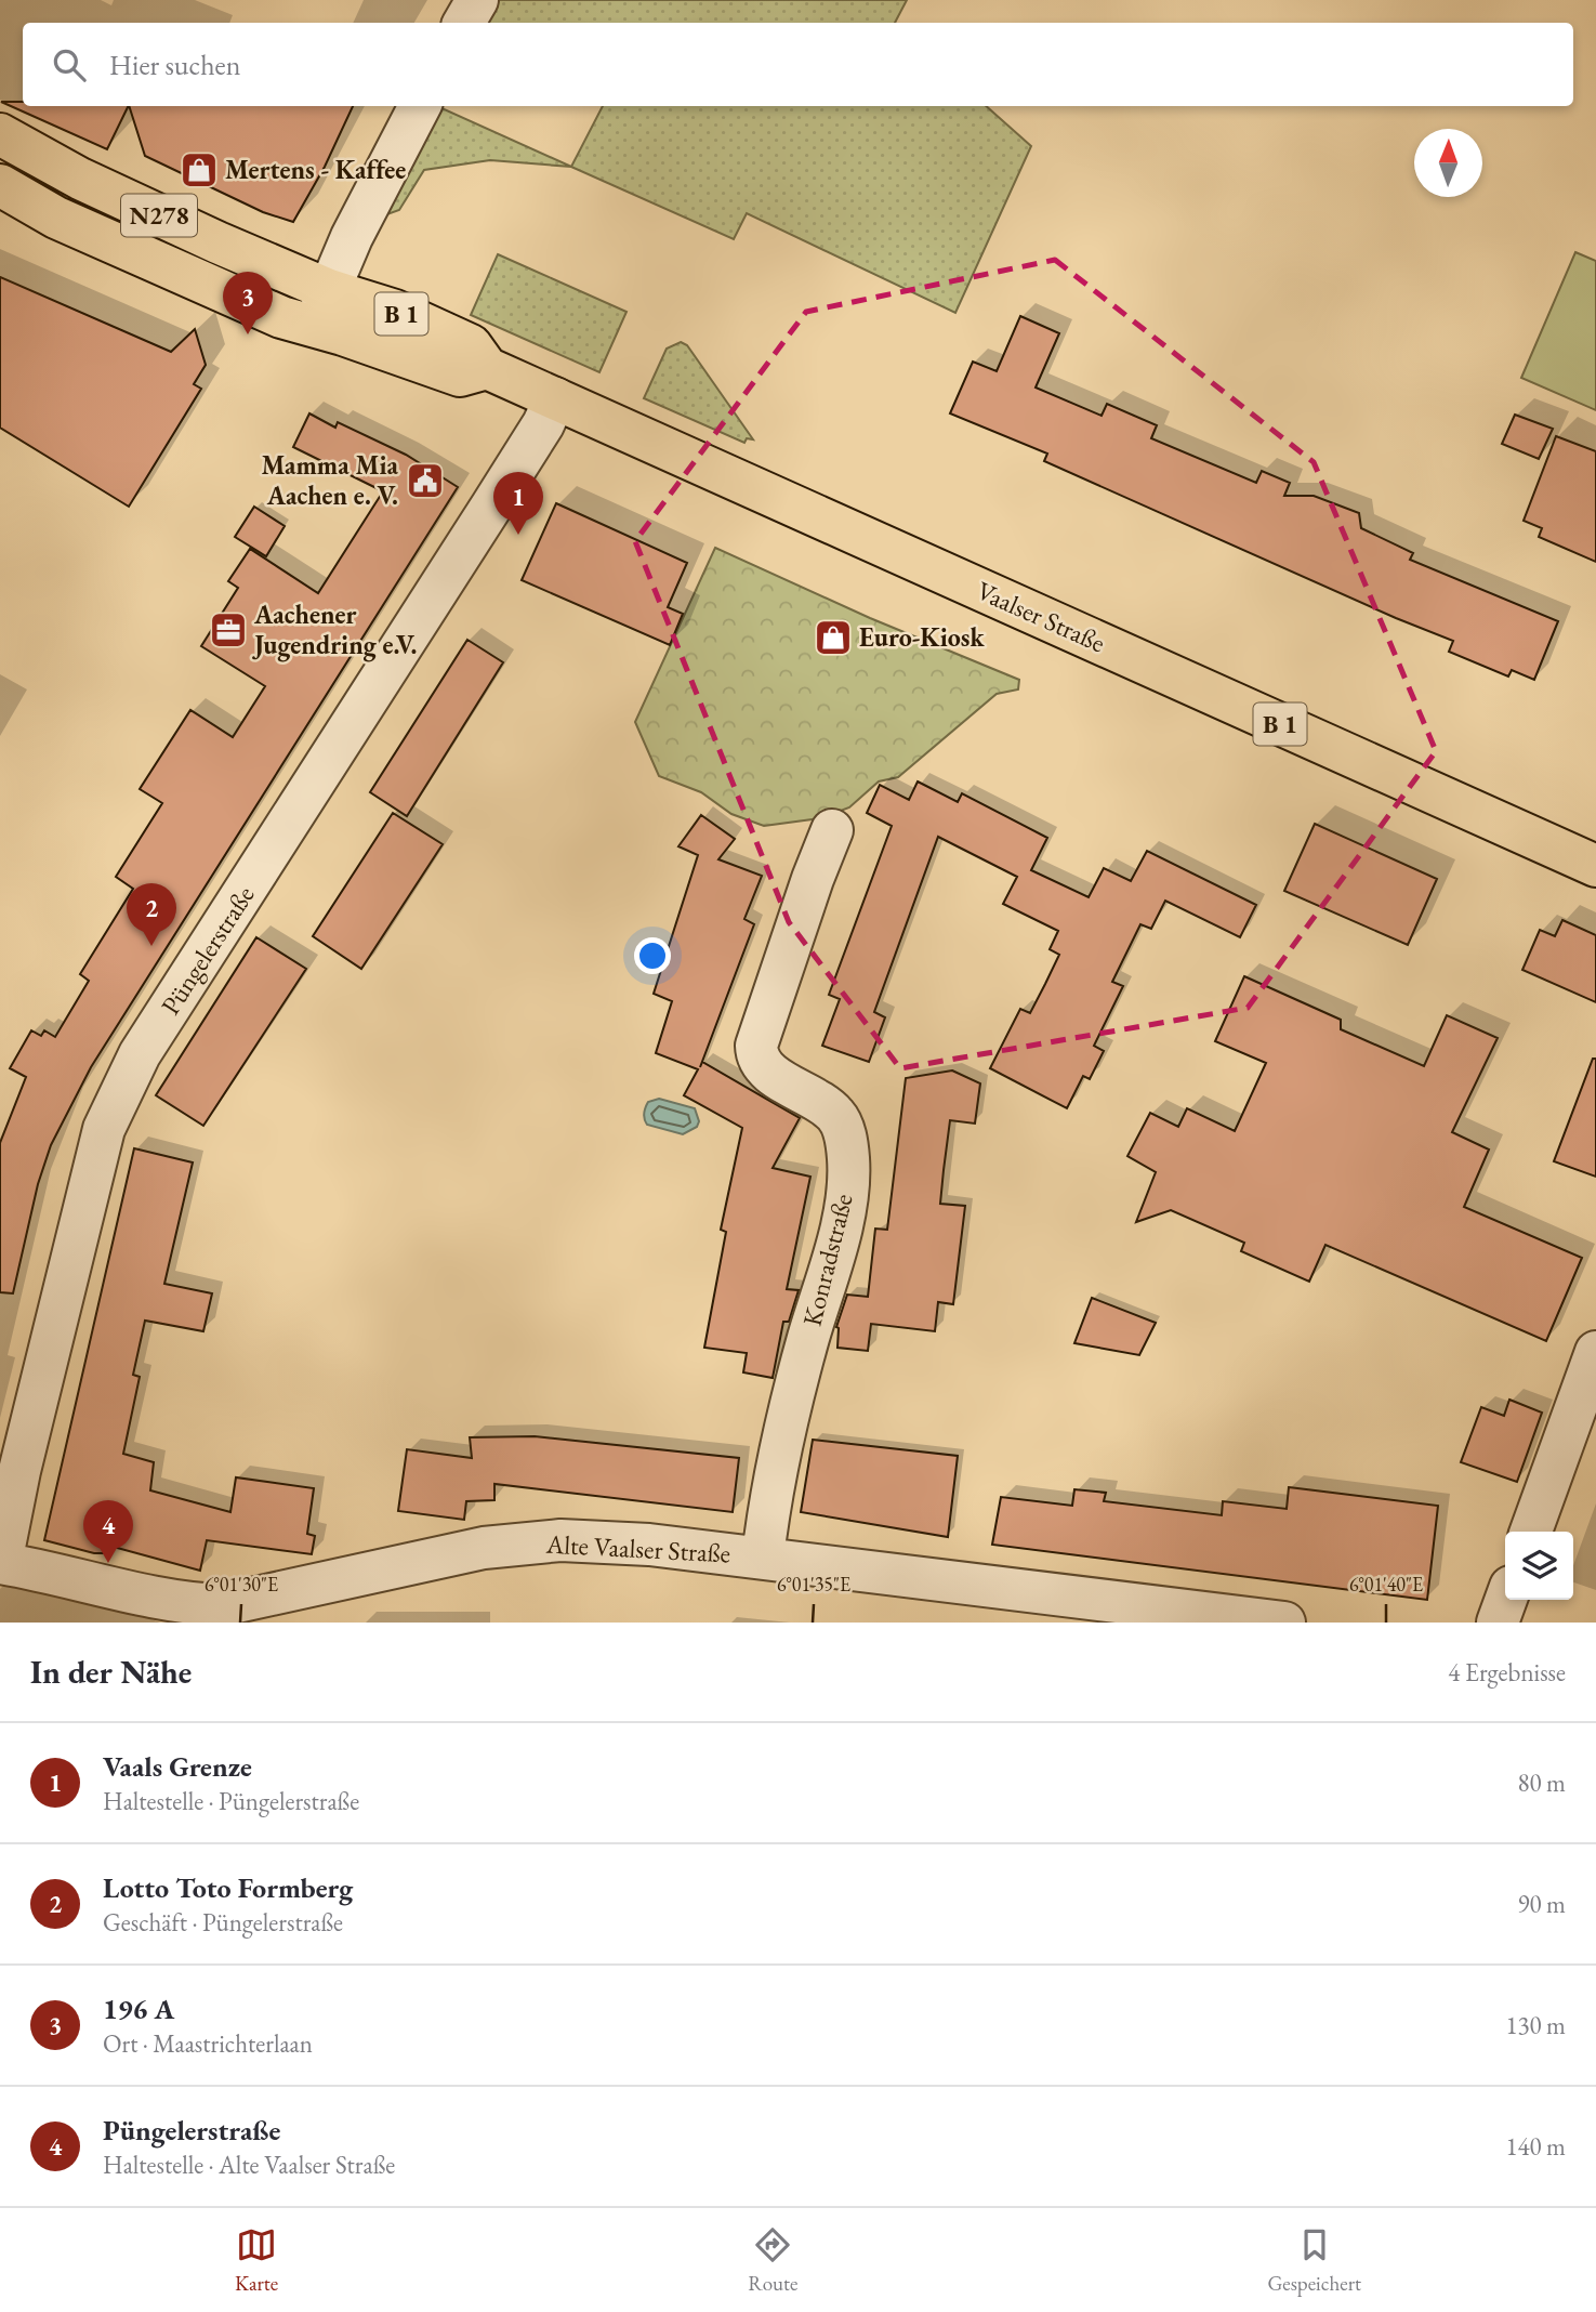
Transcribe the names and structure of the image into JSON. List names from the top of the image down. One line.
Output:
{"streets":{"main road":["N278","B 1","Vaalser Straße"],"street":["Püngelerstraße","Konradstraße","Alte Vaalser Straße"]},"crossings":[["N278","Vaalser Straße"],["Vaalser Straße","Püngelerstraße"],["Püngelerstraße","Alte Vaalser Straße"],["Konradstraße","Alte Vaalser Straße"]],"places":{"shop":["Mertens - Kaffee","Euro-Kiosk"],"public building":["Mamma Mia Aachen e. V."],"office":["Aachener Jugendring e.V."]},"north":"top","page":{"search":"Hier suchen","pins":["3","1","2","4"],"heading":["In der Nähe","4 Ergebnisse"],"list":[{"mark":"1","name":"Vaals Grenze","note":"Haltestelle · Püngelerstraße","value":"80 m"},{"mark":"2","name":"Lotto Toto Formberg","note":"Geschäft · Püngelerstraße","value":"90 m"},{"mark":"3","name":"196 A","note":"Ort · Maastrichterlaan","value":"130 m"},{"mark":"4","name":"Püngelerstraße","note":"Haltestelle · Alte Vaalser Straße","value":"140 m"}],"nav":["Karte","Route","Gespeichert"]},"coordinates":["6°01'30\"E","6°01'35\"E","6°01'40\"E"]}
